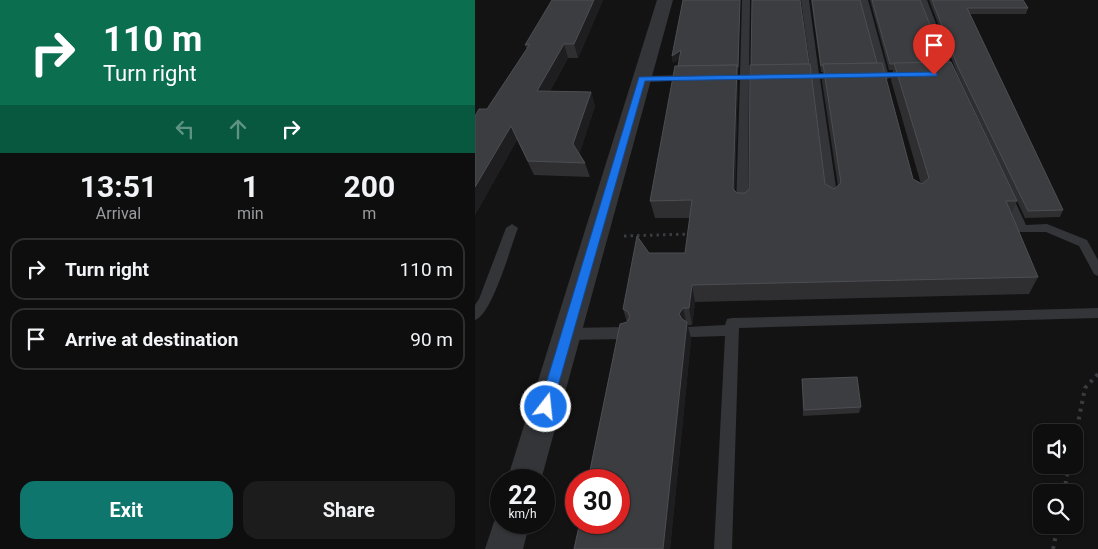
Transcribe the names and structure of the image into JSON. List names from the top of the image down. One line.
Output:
{"page":{"turn":["110 m","Turn right"],"eta":["13:51","Arrival","1","min","200","m"],"list":[{"name":"Turn right","value":"110 m"},{"name":"Arrive at destination","value":"90 m"}],"speed":"22 km/h","limit":"30","buttons":["Exit","Share"]}}
